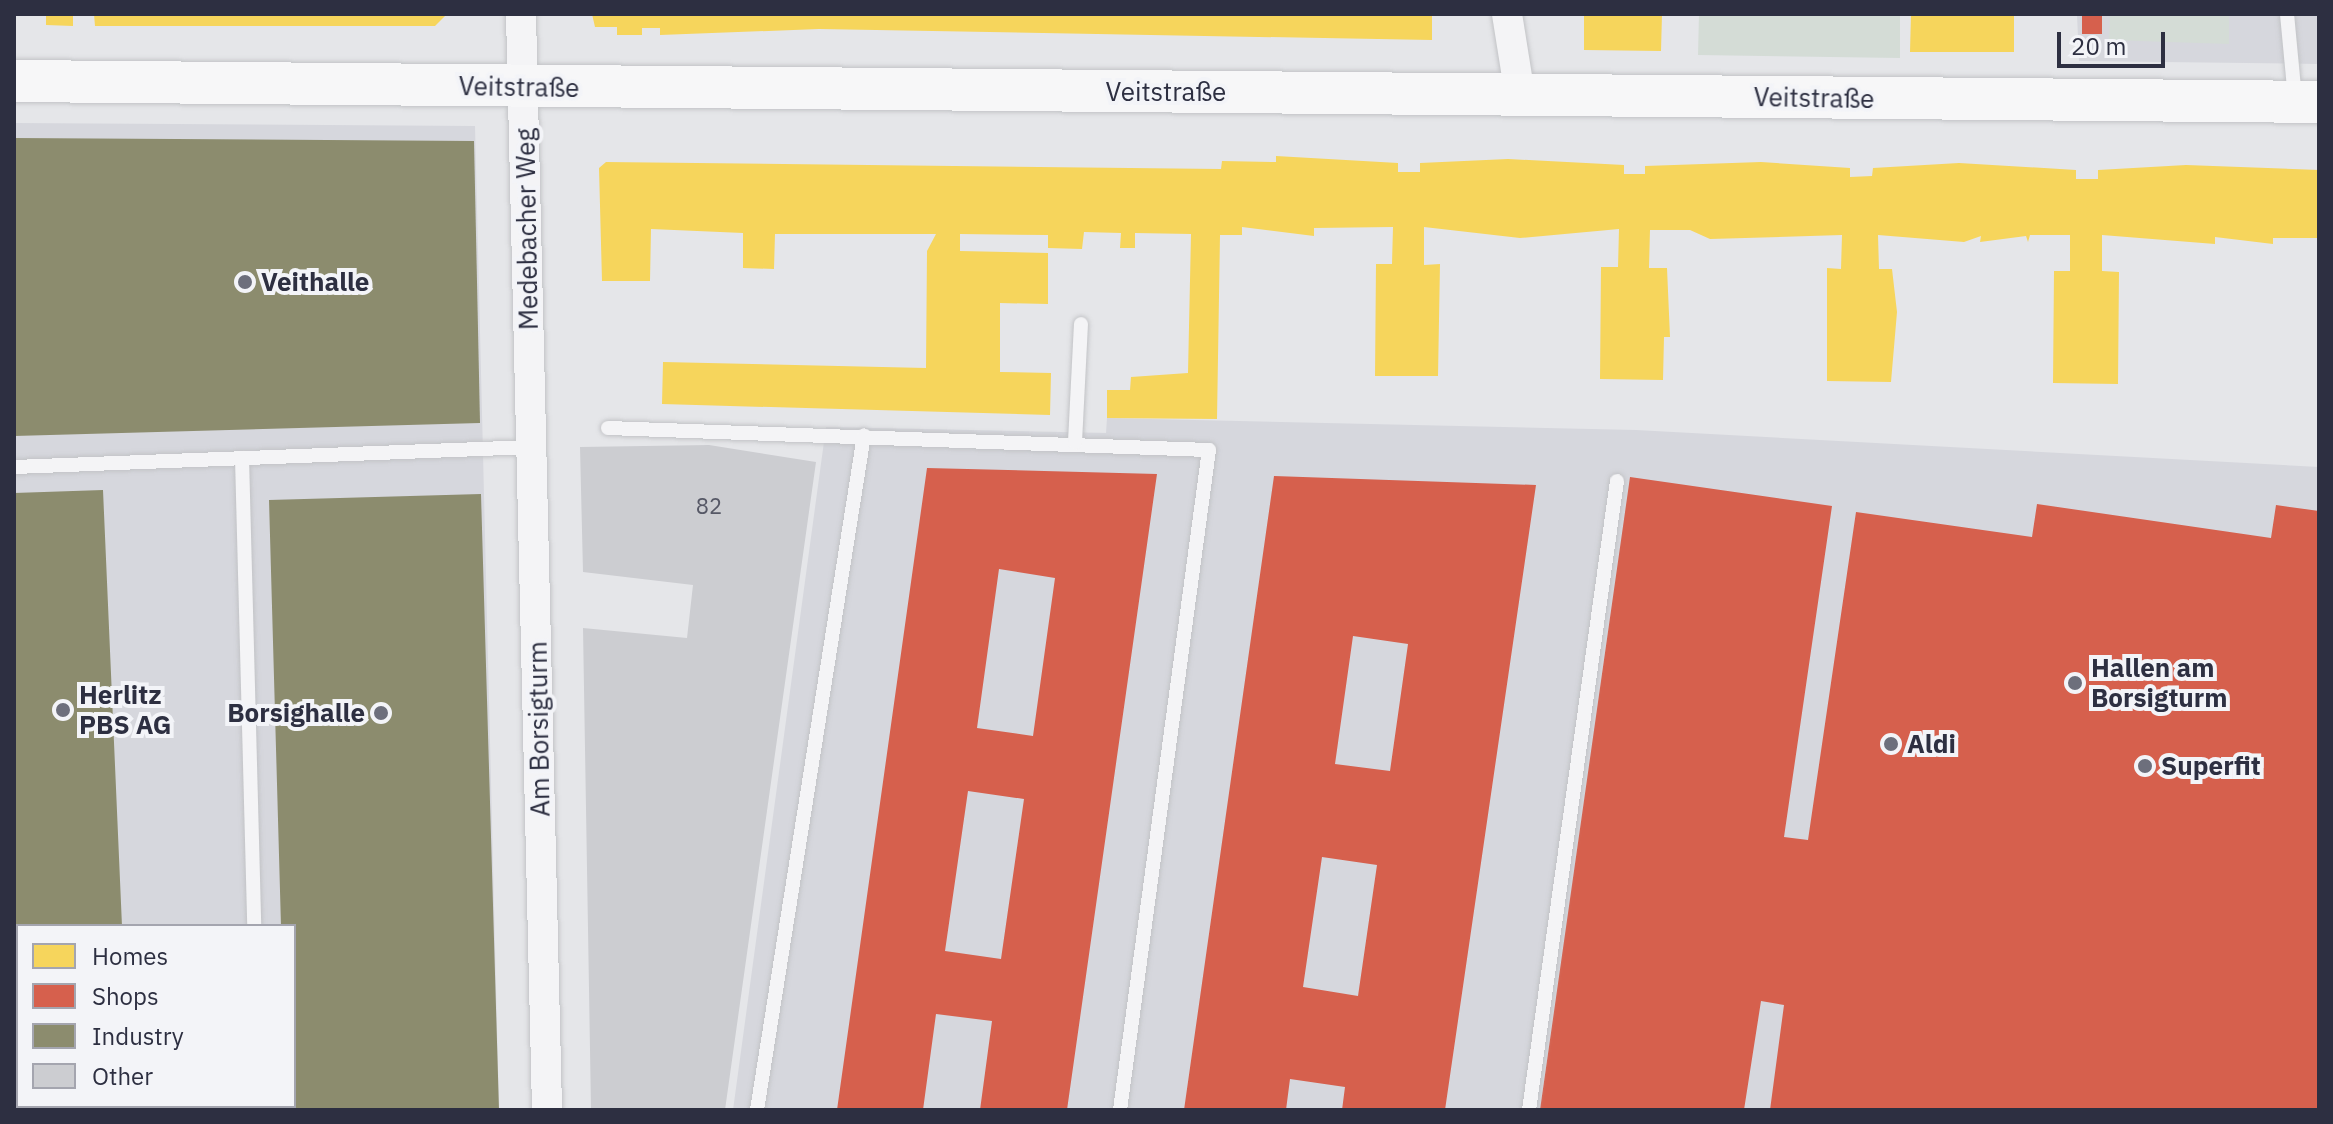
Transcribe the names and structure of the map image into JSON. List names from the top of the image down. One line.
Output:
{"streets":{"street":["Veitstraße","Medebacher Weg","Am Borsigturm"]},"crossings":[["Veitstraße","Medebacher Weg"],["Medebacher Weg","Am Borsigturm"]],"places":["Veithalle","Hallen am Borsigturm","Herlitz PBS AG","Borsighalle","Aldi","Superfit"],"house_numbers":["82"],"legend":["Homes","Shops","Industry","Other"],"scale_bar":"20 m"}
